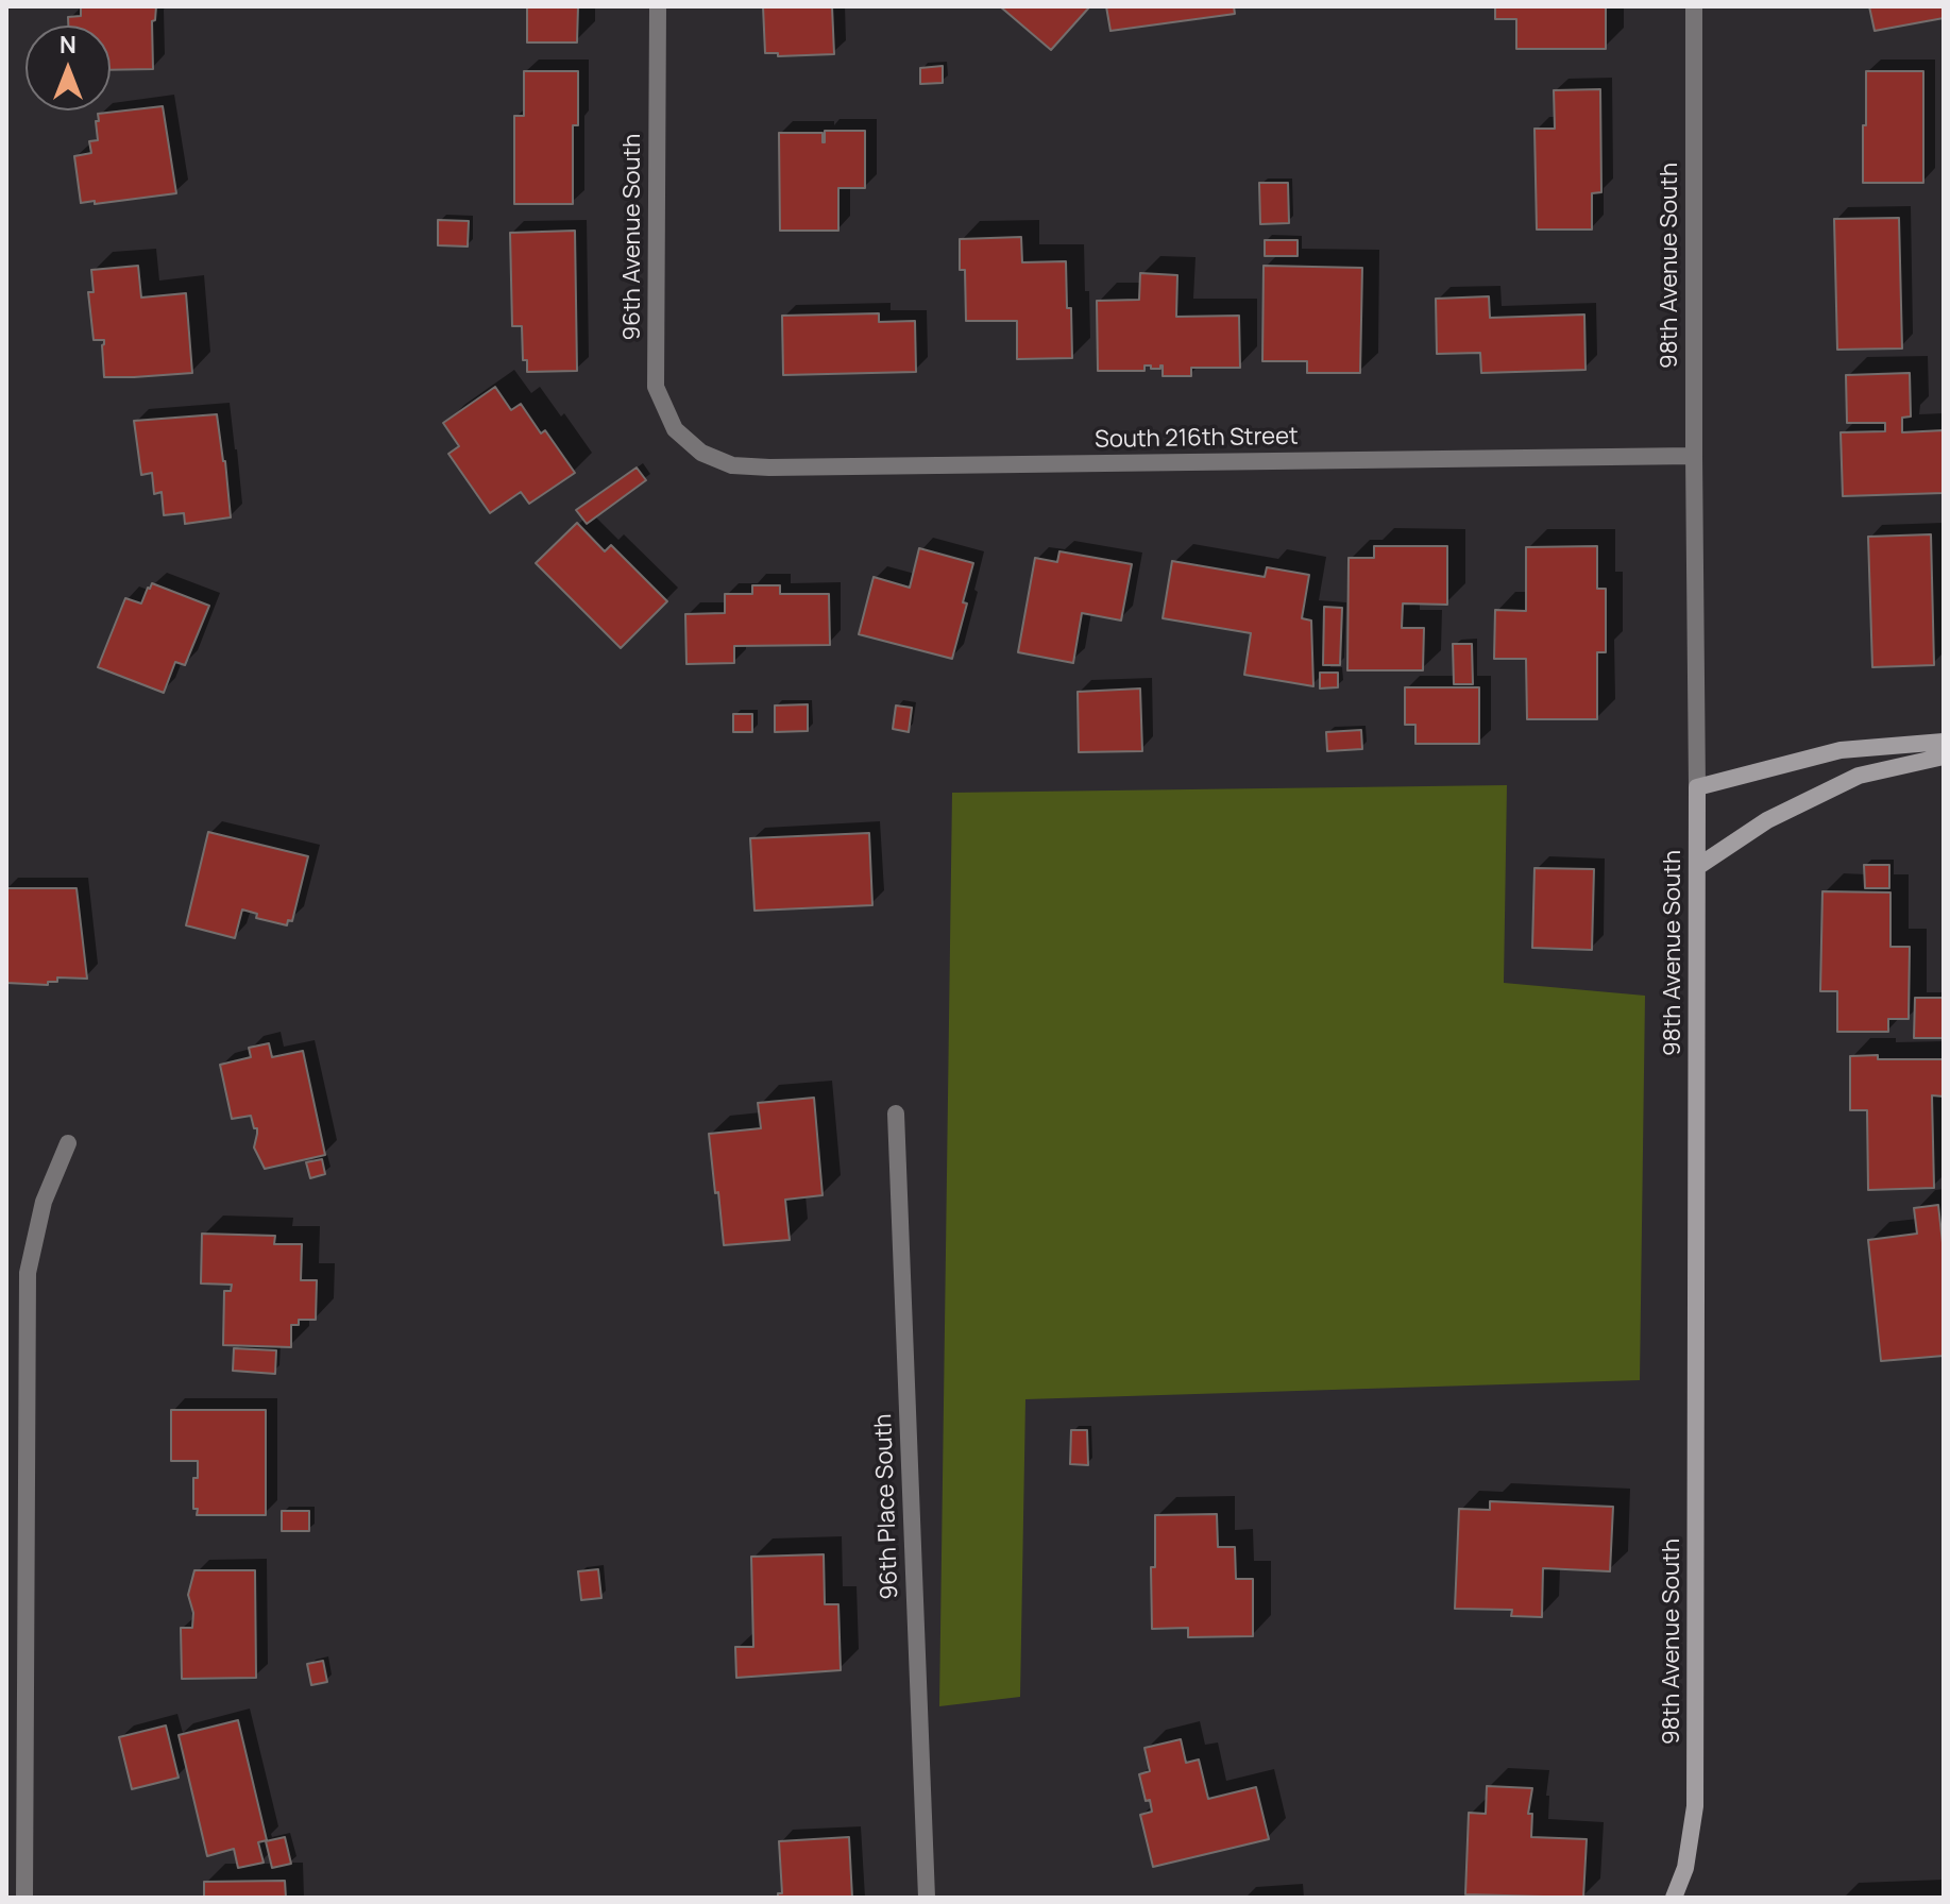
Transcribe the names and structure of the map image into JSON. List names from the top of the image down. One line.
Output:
{"streets":{"street":["96th Avenue South","98th Avenue South","South 216th Street","96th Place South"]},"crossings":[["96th Avenue South","South 216th Street"],["98th Avenue South","South 216th Street"]],"north":"top"}
